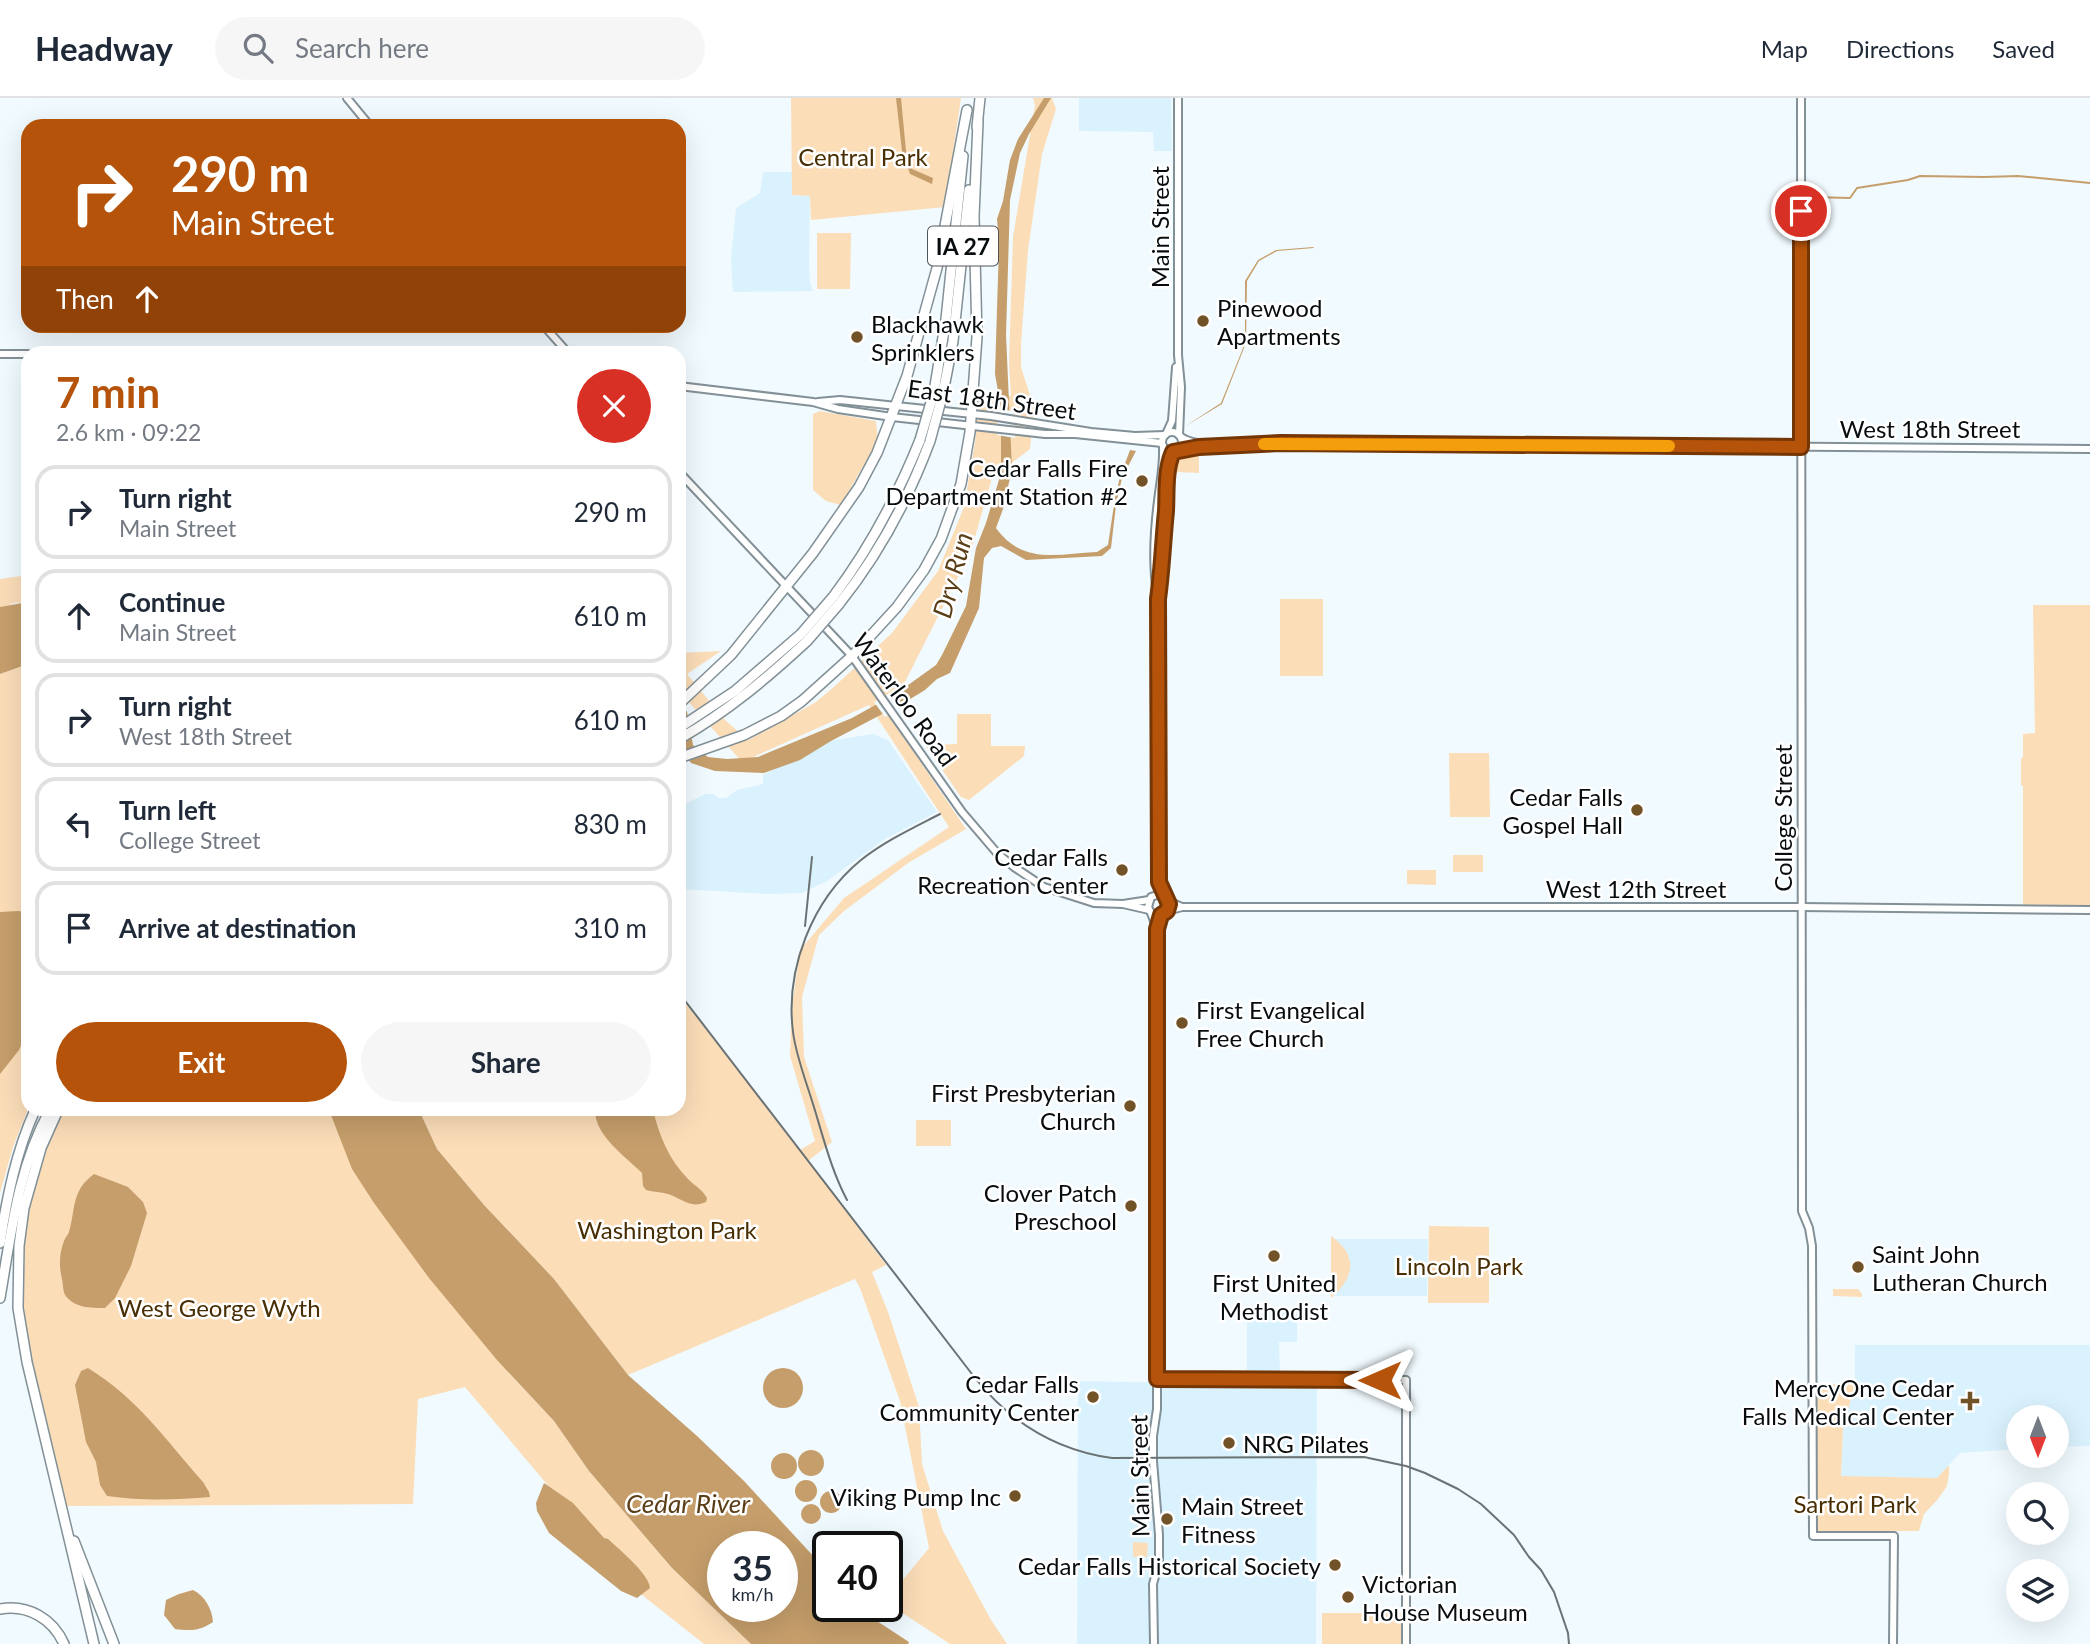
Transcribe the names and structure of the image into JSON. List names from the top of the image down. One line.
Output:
{"streets":{"highway":["IA 27"],"main road":["Main Street","East 18th Street","West 18th Street","Waterloo Road","College Street","West 12th Street"]},"crossings":[["Main Street","East 18th Street"],["Main Street","West 18th Street"],["Main Street","Waterloo Road"],["Main Street","West 12th Street"],["East 18th Street","West 18th Street"],["West 18th Street","College Street"],["Waterloo Road","West 12th Street"],["College Street","West 12th Street"]],"water":["Dry Run","Cedar River"],"parks":["Central Park","Washington Park","Lincoln Park","West George Wyth","Sartori Park"],"places":{"other":["Pinewood Apartments","Blackhawk Sprinklers","Cedar Falls Fire Department Station #2","Cedar Falls Gospel Hall","Cedar Falls Recreation Center","First Evangelical Free Church","First Presbyterian Church","Clover Patch Preschool","First United Methodist","Saint John Lutheran Church","Cedar Falls Community Center","NRG Pilates","Viking Pump Inc","Main Street Fitness","Cedar Falls Historical Society","Victorian House Museum"],"health":["MercyOne Cedar Falls Medical Center"]},"north":"bottom","page":{"header":"Headway","search":"Search here","nav":["Map","Directions","Saved"],"turn":["290 m","Main Street"],"then":"Then","heading":["7 min","2.6 km · 09:22"],"list":[{"name":"Turn right","note":"Main Street","value":"290 m"},{"name":"Continue","note":"Main Street","value":"610 m"},{"name":"Turn right","note":"West 18th Street","value":"610 m"},{"name":"Turn left","note":"College Street","value":"830 m"},{"name":"Arrive at destination","value":"310 m"}],"buttons":["Exit","Share"],"speed":"35 km/h","limit":"40"}}
